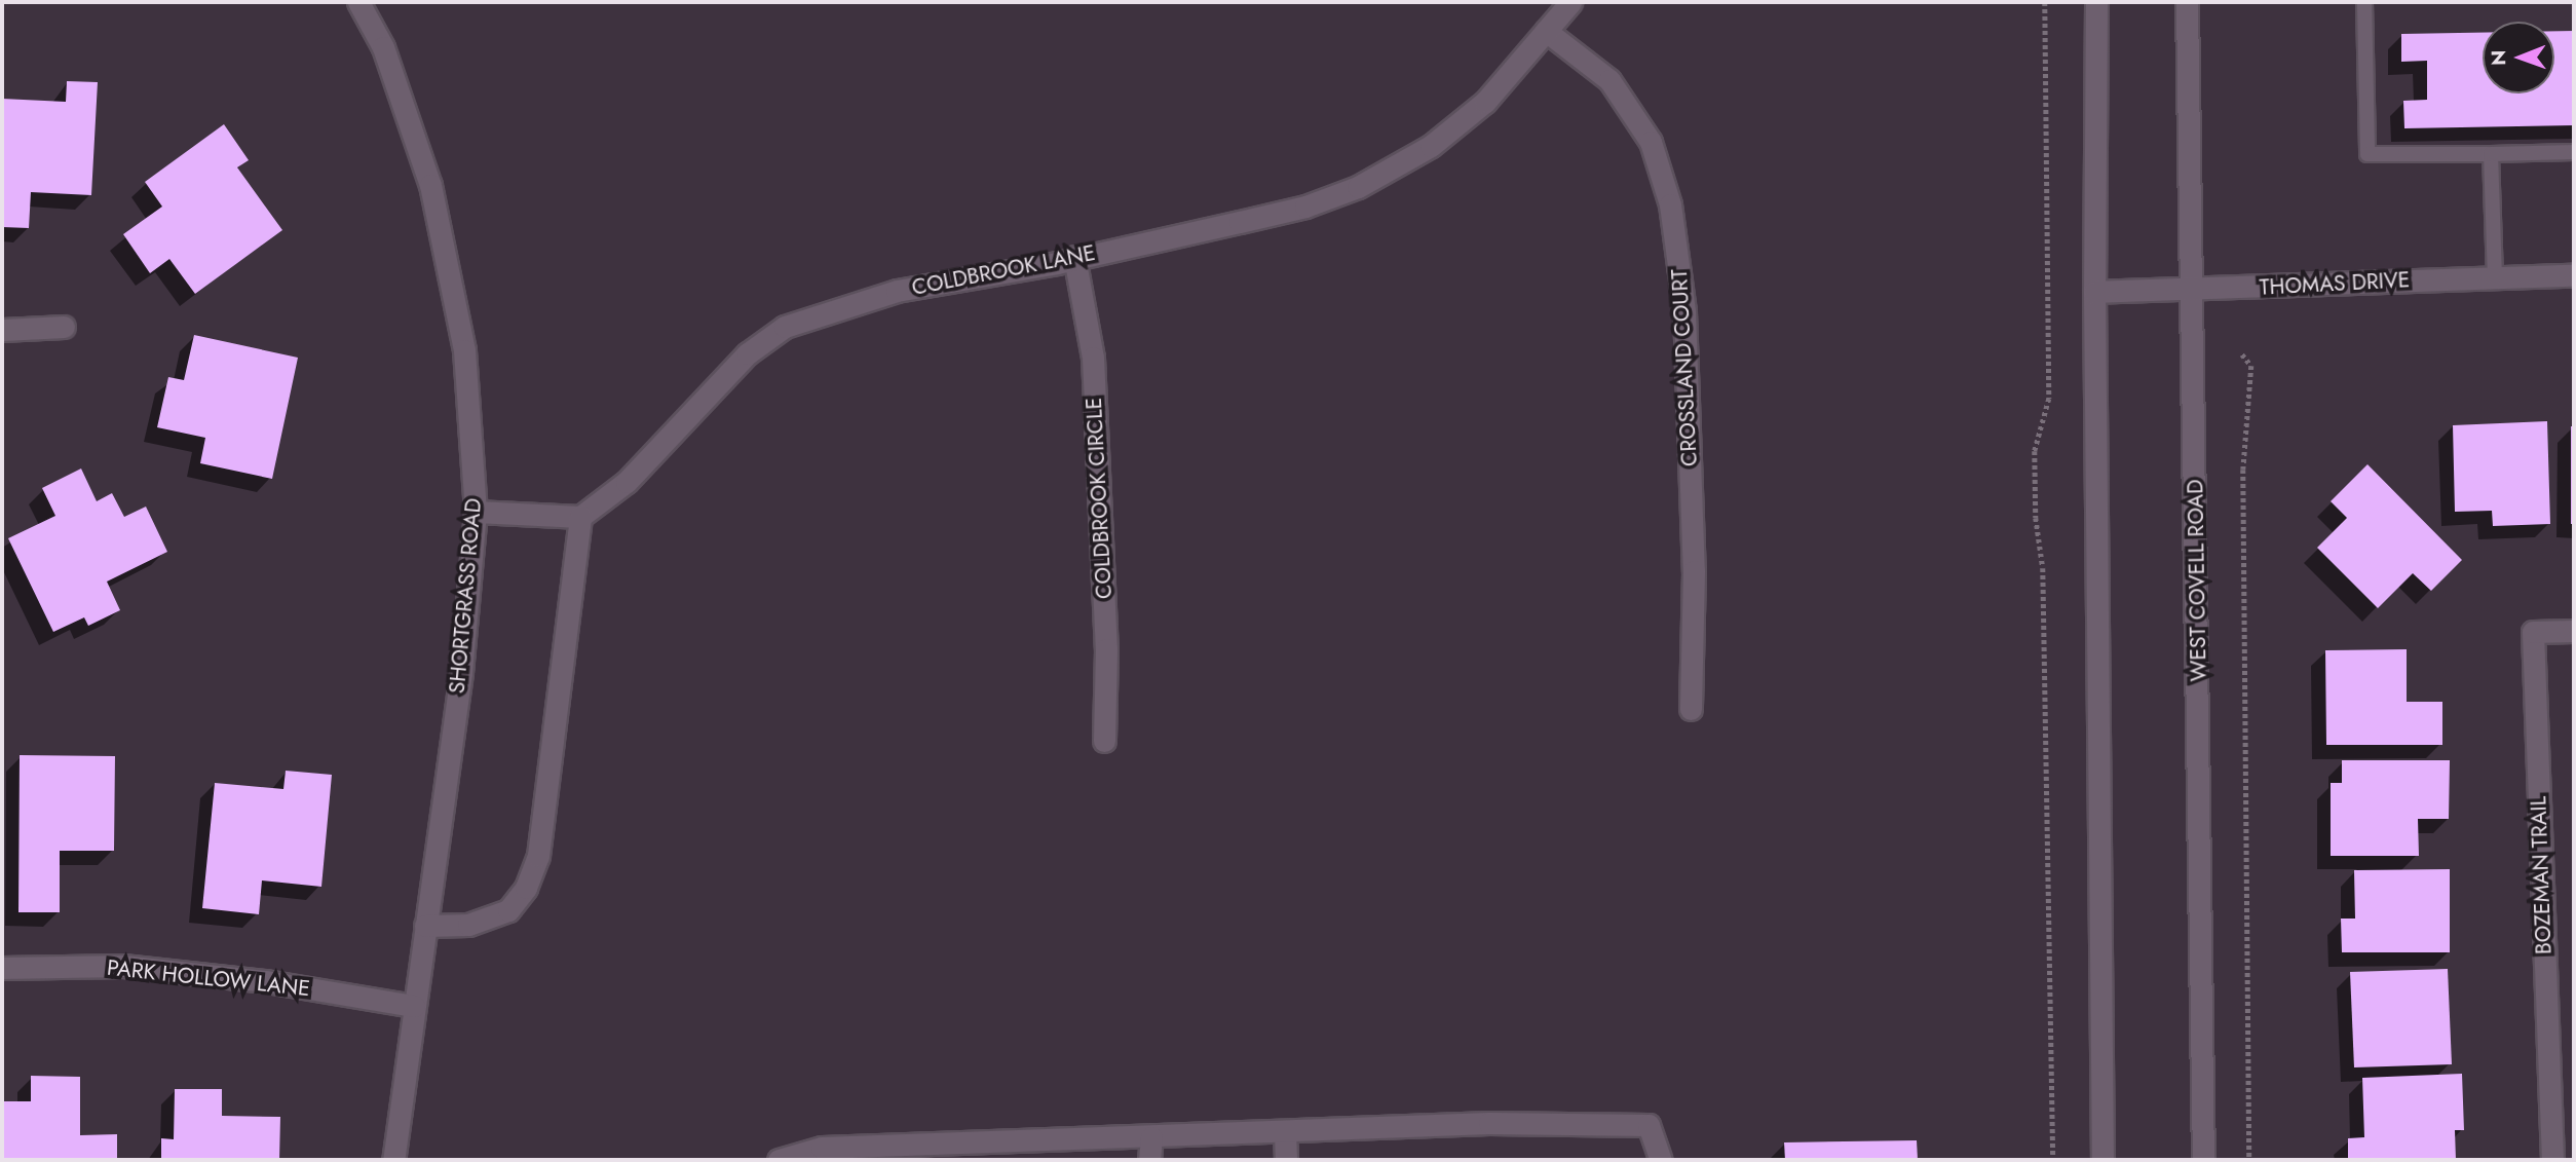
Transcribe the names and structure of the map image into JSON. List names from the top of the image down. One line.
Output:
{"streets":{"street":["COLDBROOK LANE","THOMAS DRIVE","CROSSLAND COURT","COLDBROOK CIRCLE","WEST COVELL ROAD","SHORTGRASS ROAD","BOZEMAN TRAIL","PARK HOLLOW LANE"]},"crossings":[["COLDBROOK LANE","CROSSLAND COURT"],["COLDBROOK LANE","COLDBROOK CIRCLE"],["THOMAS DRIVE","WEST COVELL ROAD"],["SHORTGRASS ROAD","PARK HOLLOW LANE"]],"north":"left"}
